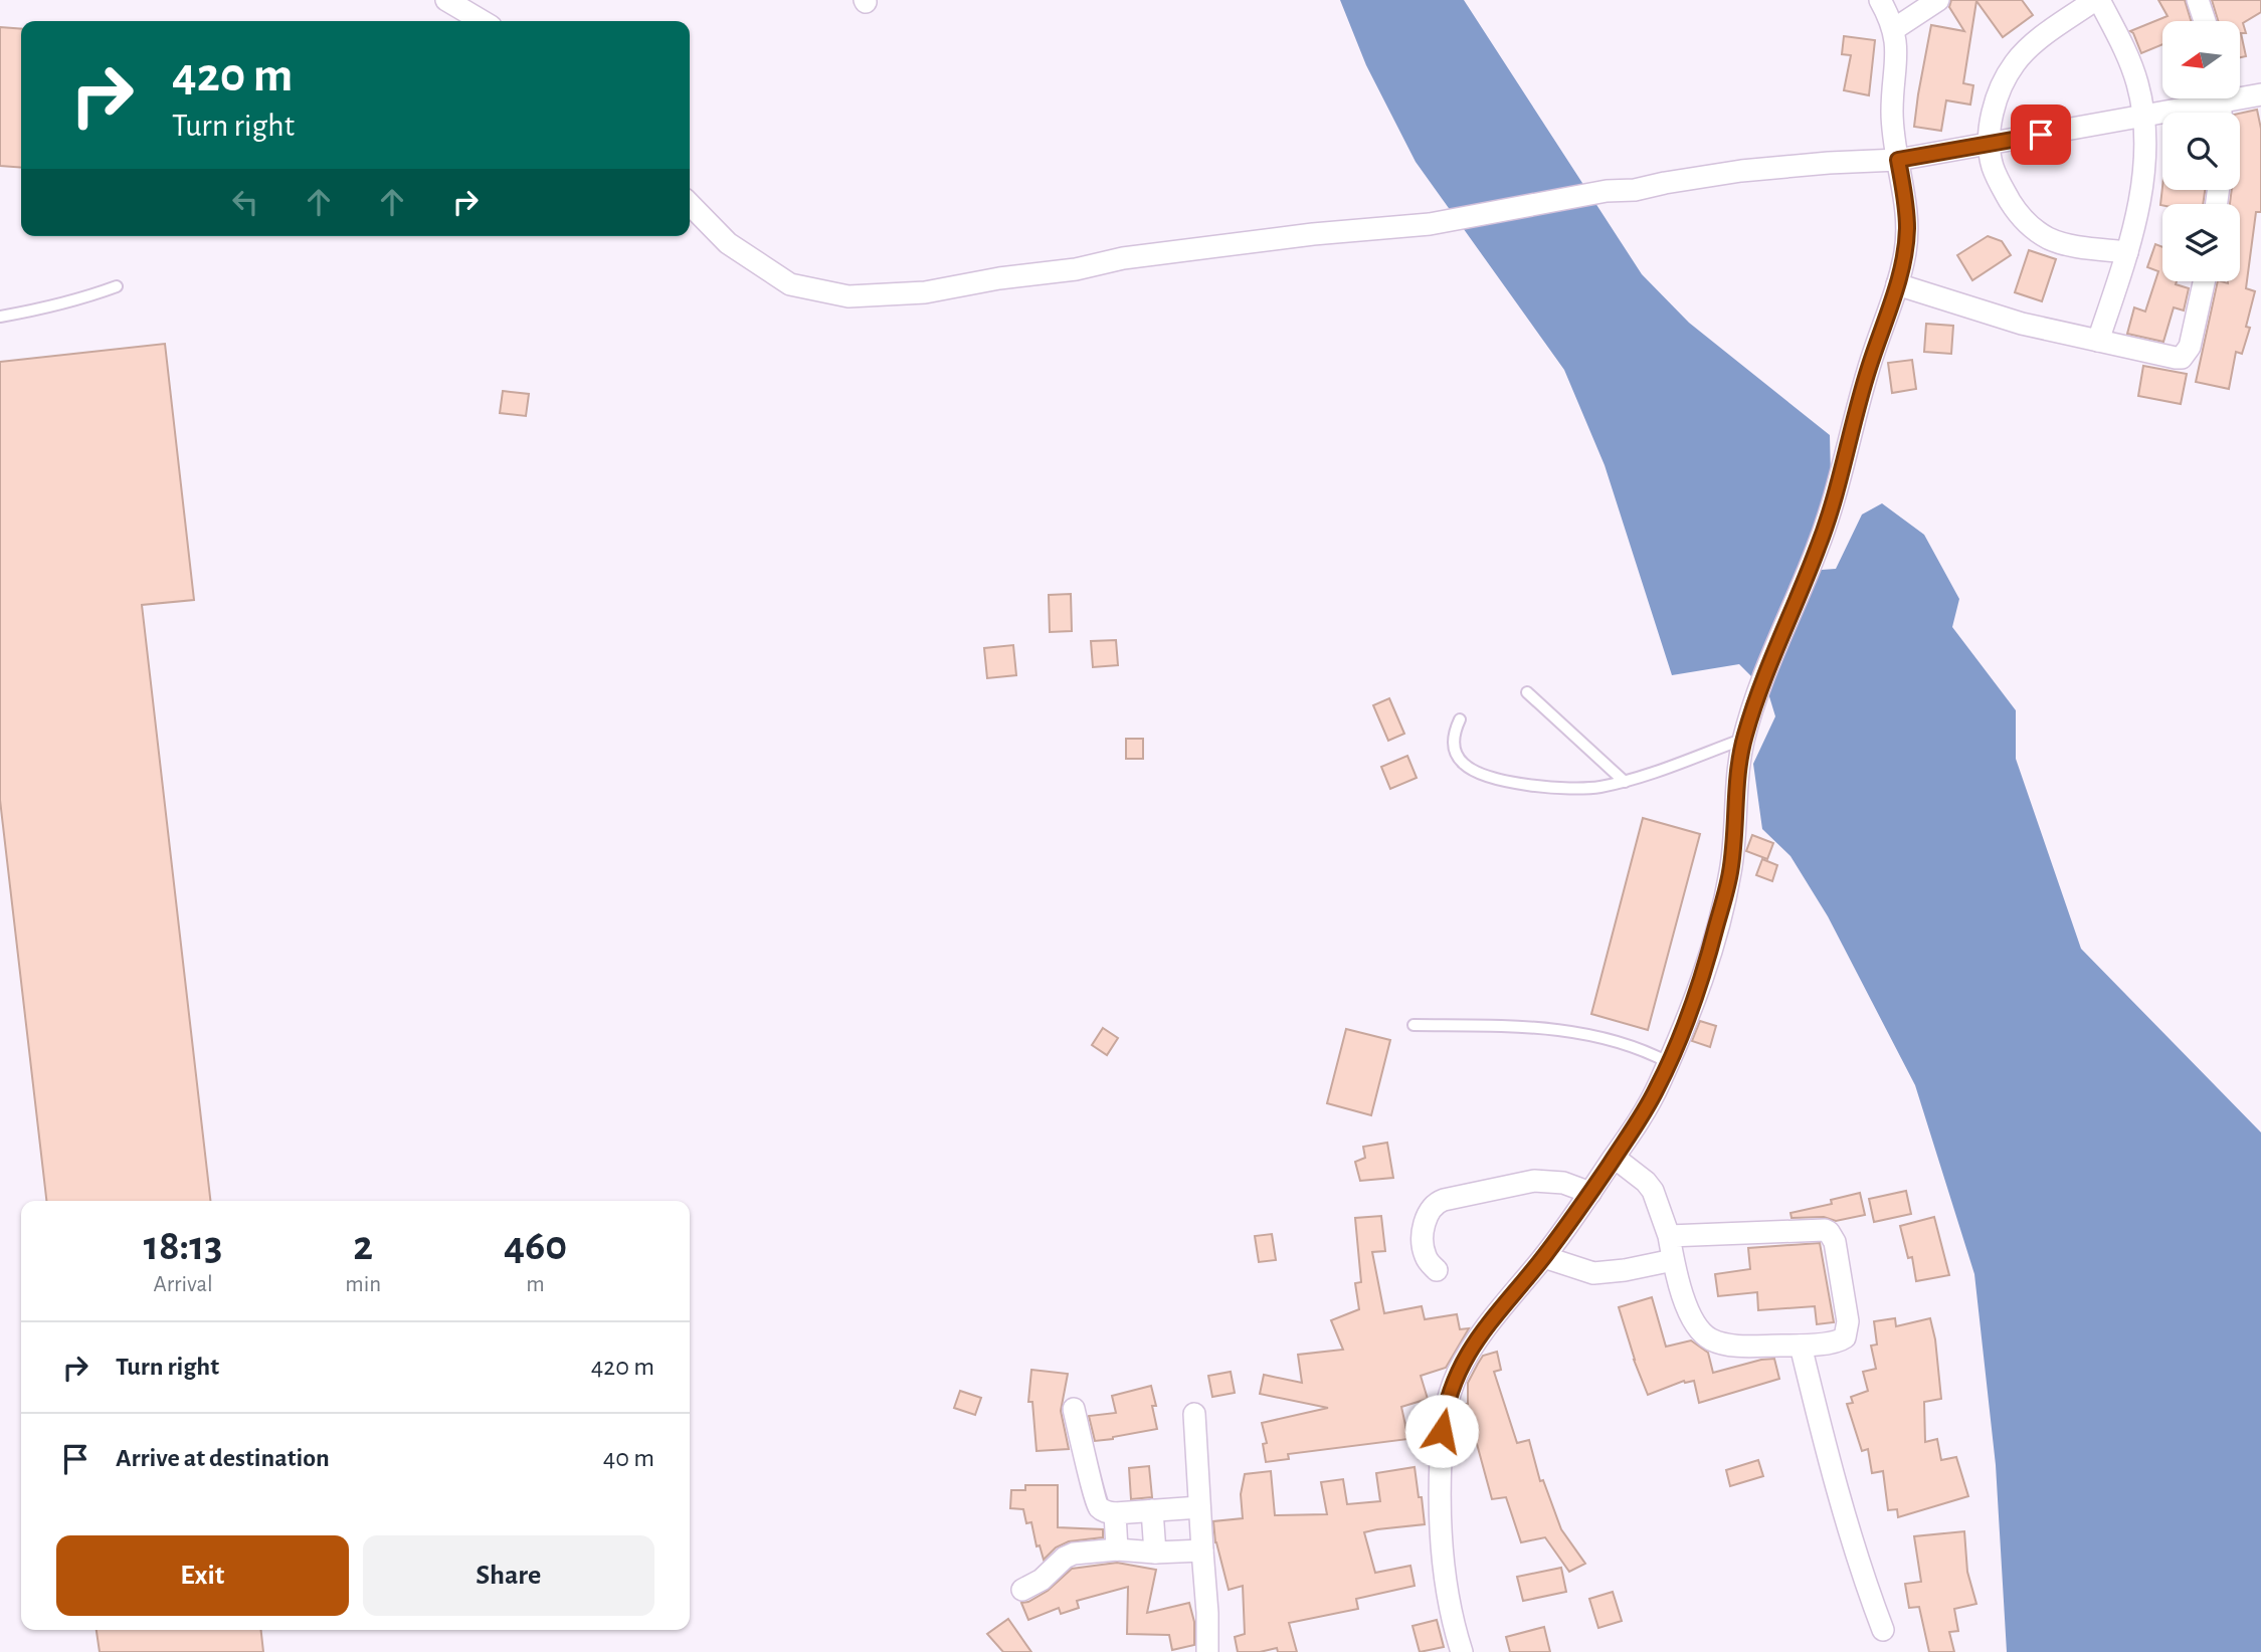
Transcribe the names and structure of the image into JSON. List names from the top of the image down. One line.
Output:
{"north":"left","page":{"turn":["420 m","Turn right"],"eta":["18:13","Arrival","2","min","460","m"],"list":[{"name":"Turn right","value":"420 m"},{"name":"Arrive at destination","value":"40 m"}],"buttons":["Exit","Share"]}}
